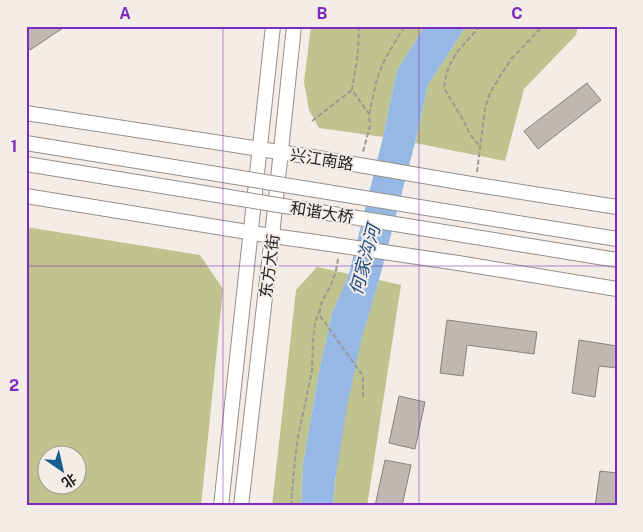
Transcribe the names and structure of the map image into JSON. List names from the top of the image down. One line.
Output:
{"streets":{"main road":["兴江南路","和谐大桥","东方大街"]},"crossings":[["兴江南路","东方大街"]],"water":["何家沟河"],"north":"bottom right","grid":{"columns":["A","B","C"],"rows":["1","2"]}}
